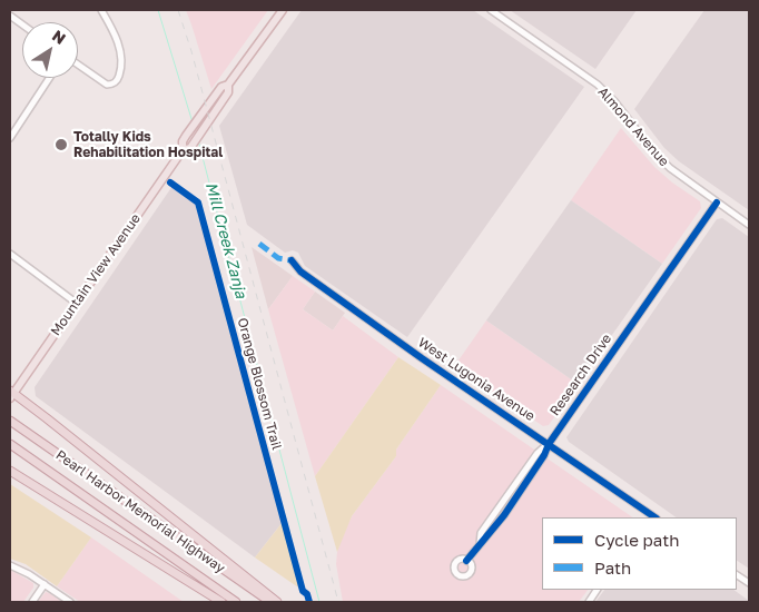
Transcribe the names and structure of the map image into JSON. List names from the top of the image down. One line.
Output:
{"streets":{"highway":["Pearl Harbor Memorial Highway"],"main road":["Mountain View Avenue"],"street":["Almond Avenue","Research Drive","West Lugonia Avenue"],"cycle path":["Orange Blossom Trail"]},"crossings":[["Almond Avenue","Research Drive"],["Research Drive","West Lugonia Avenue"]],"water":["Mill Creek Zanja"],"places":["Totally Kids Rehabilitation Hospital"],"legend":["Cycle path","Path"],"north":"top right"}
